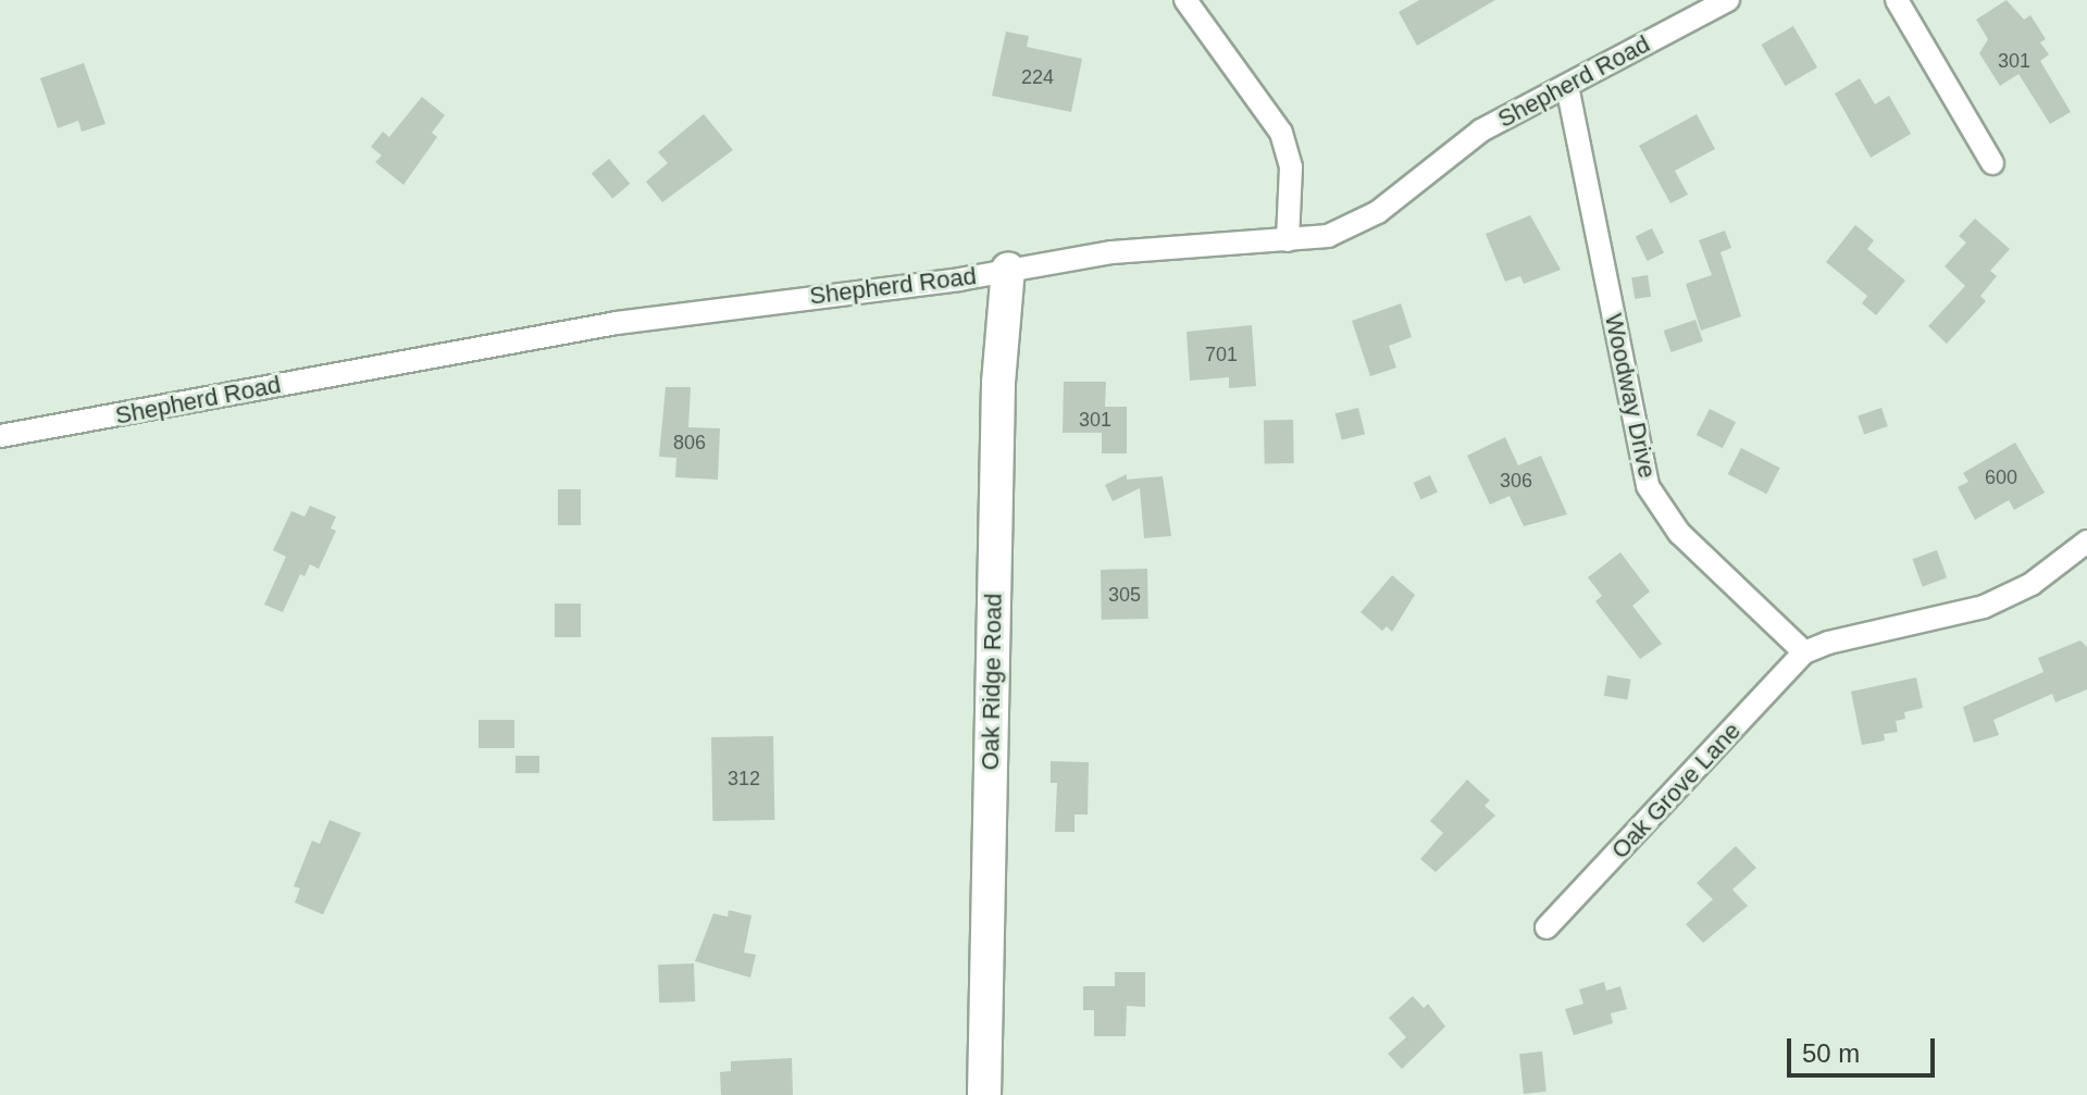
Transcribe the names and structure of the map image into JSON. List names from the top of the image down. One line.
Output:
{"streets":{"street":["Shepherd Road","Woodway Drive","Oak Ridge Road","Oak Grove Lane"]},"crossings":[["Shepherd Road","Woodway Drive"],["Shepherd Road","Oak Ridge Road"],["Woodway Drive","Oak Grove Lane"]],"house_numbers":["301","224","701","301","806","600","306","305","312"],"scale_bar":"50 m"}
